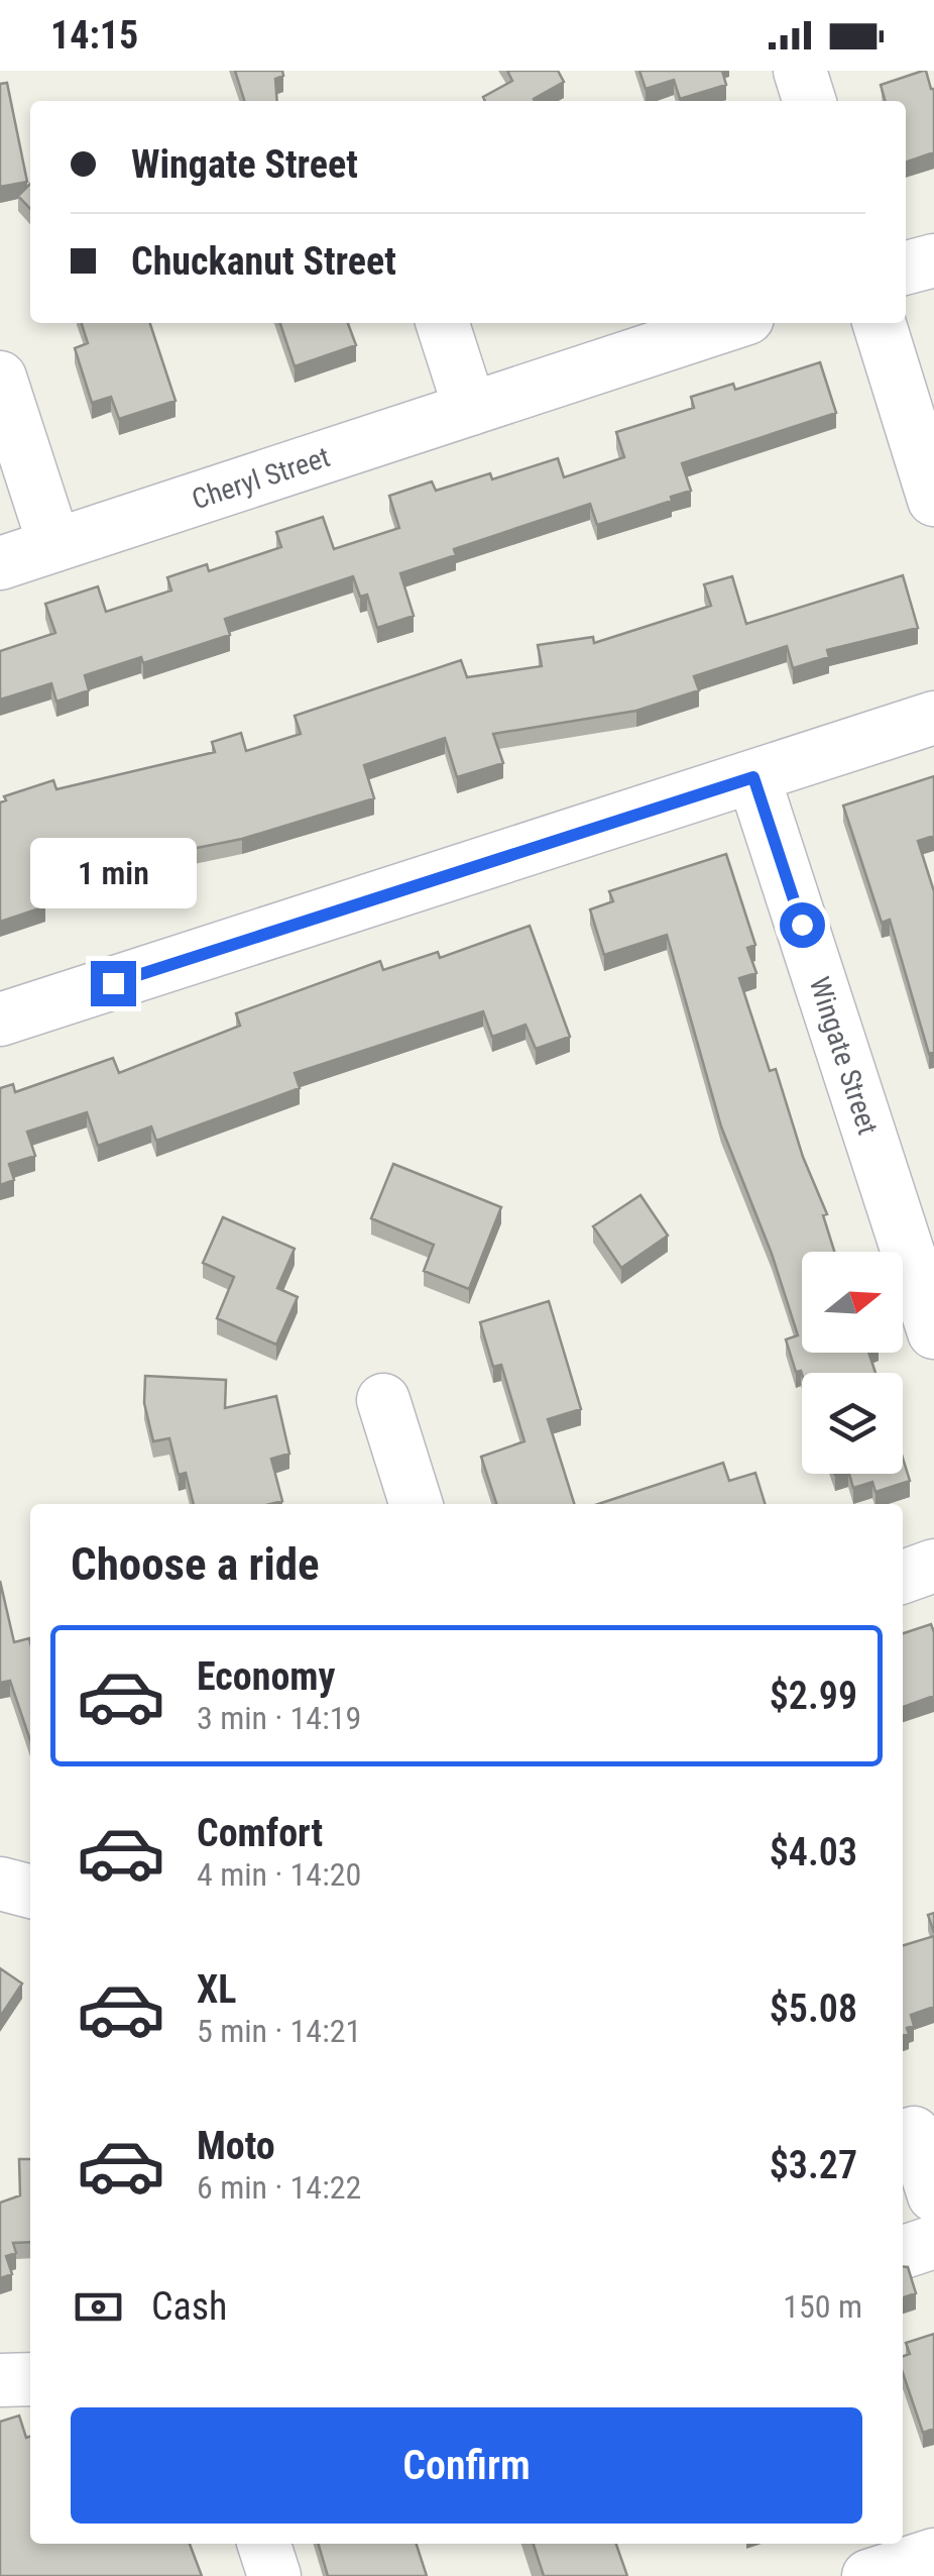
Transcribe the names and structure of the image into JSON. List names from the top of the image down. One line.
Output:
{"streets":{"street":["Cheryl Street","Wingate Street"]},"north":"right","page":{"status":"14:15","banner":["Wingate Street","Chuckanut Street"],"bubble":"1 min","heading":"Choose a ride","list":[{"name":"Economy","note":"3 min · 14:19","value":"$2.99"},{"name":"Comfort","note":"4 min · 14:20","value":"$4.03"},{"name":"XL","note":"5 min · 14:21","value":"$5.08"},{"name":"Moto","note":"6 min · 14:22","value":"$3.27"}],"pay":["Cash","150 m"],"buttons":"Confirm"}}
